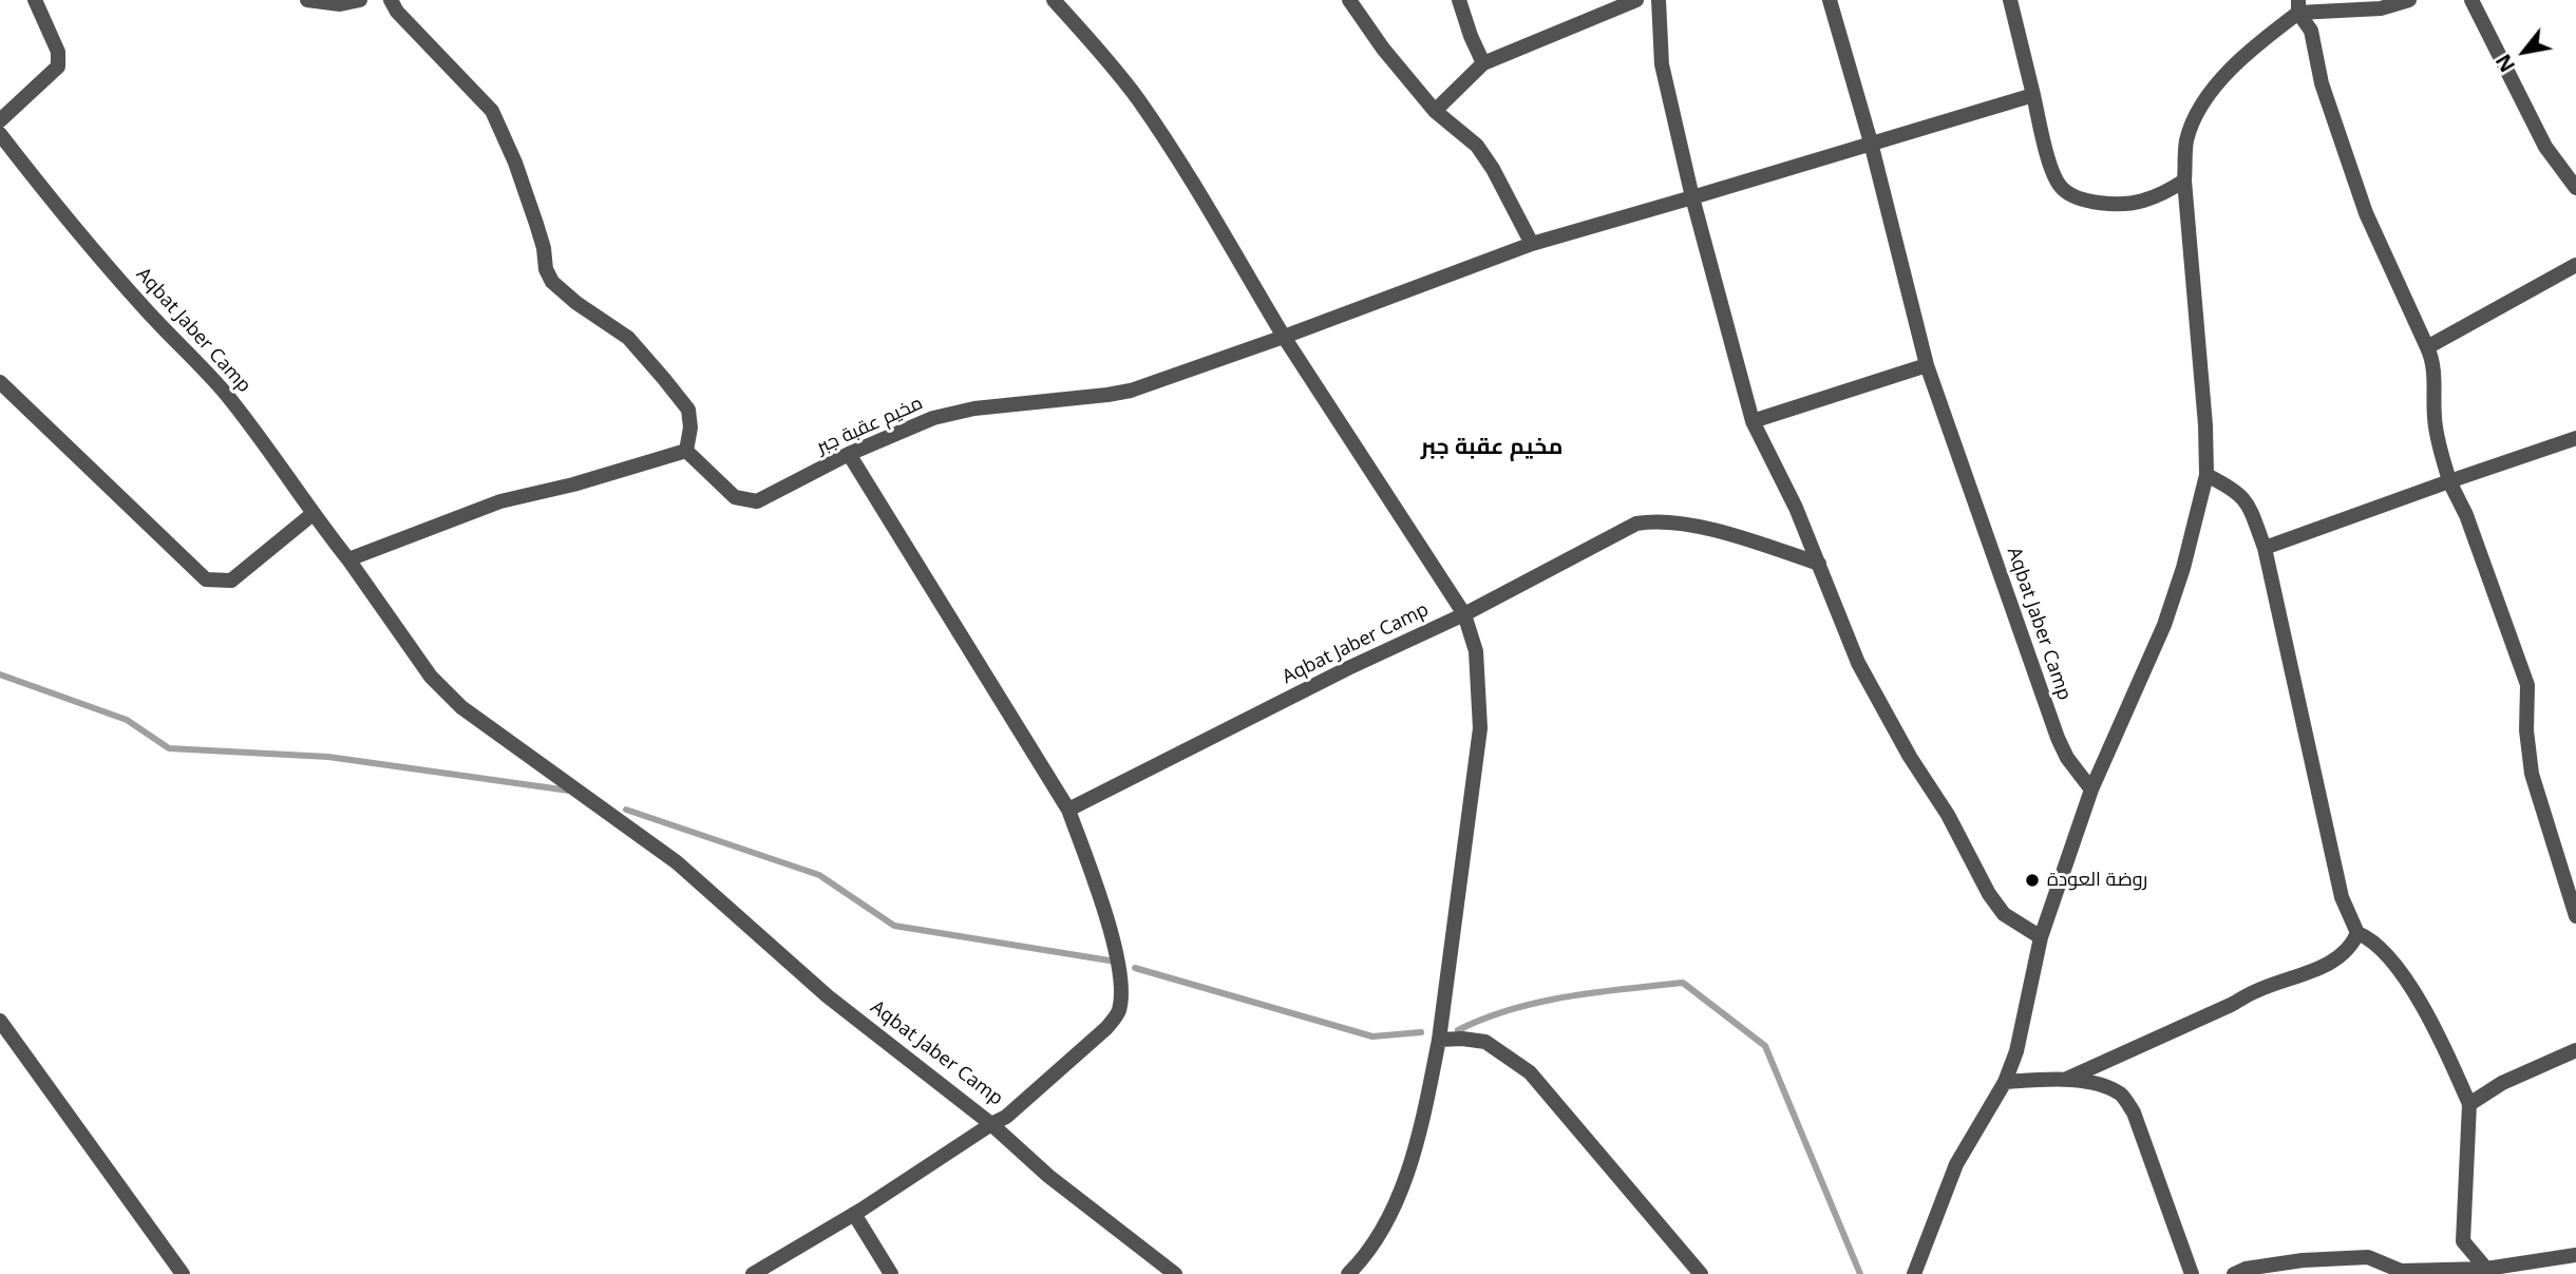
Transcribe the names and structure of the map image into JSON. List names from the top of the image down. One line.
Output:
{"streets":{"street":["Aqbat Jaber Camp","مخيم عقبة جبر"]},"districts":["مخيم عقبة جبر"],"places":["روضة العودة"],"north":"bottom left"}
